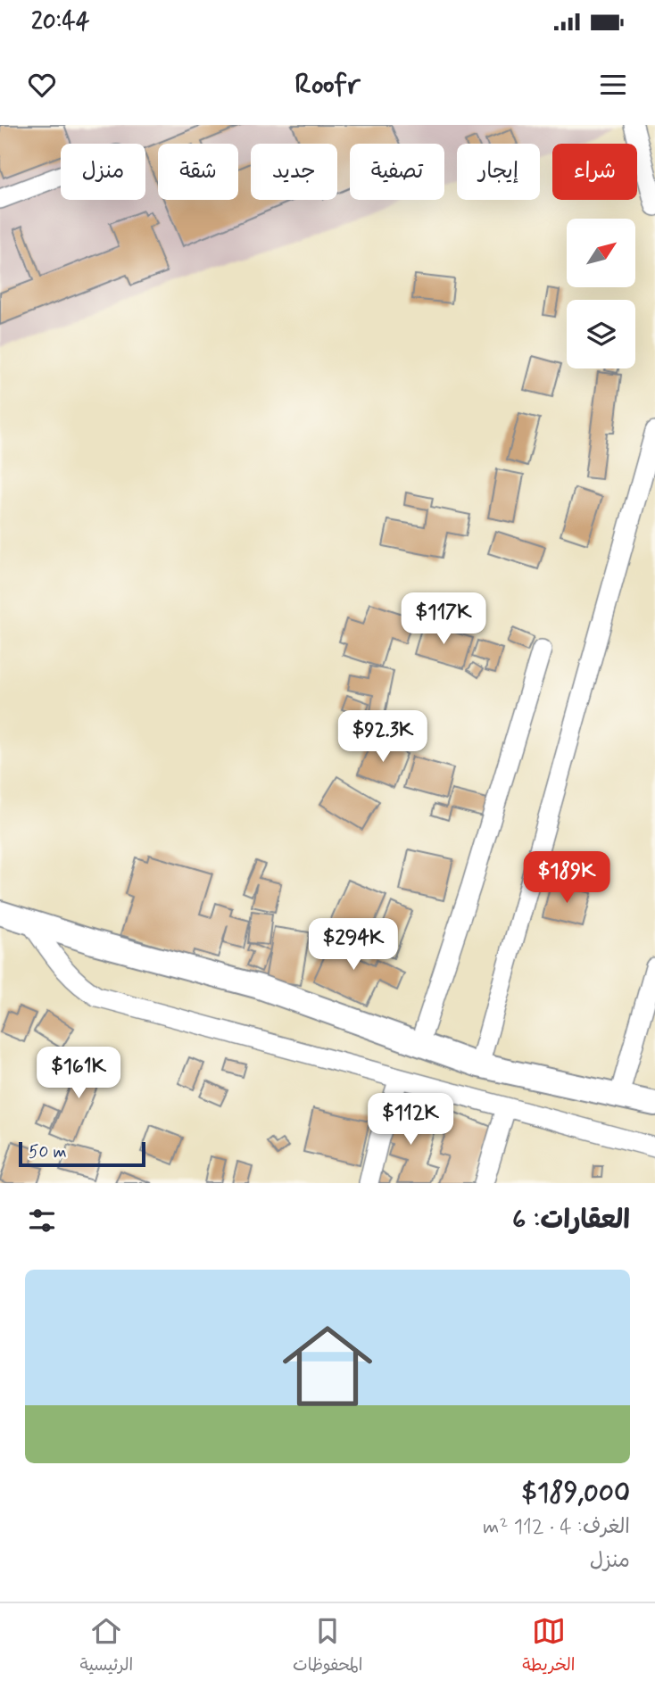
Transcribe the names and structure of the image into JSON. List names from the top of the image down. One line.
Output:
{"scale_bar":"50 m","north":"top right","page":{"status":"20:44","header":"Roofr","chip":["شراء","إيجار","تصفية","جديد","شقة","منزل"],"price":["$117K","$92.3K","$189K","$294K","$161K","$112K"],"scale":"50 m","heading":"العقارات: 6","list":[{"name":"$189,000","note":"الغرف: 4 · 112 m² · منزل"}],"tabs":["الخريطة","المحفوظات","الرئيسية"]}}
